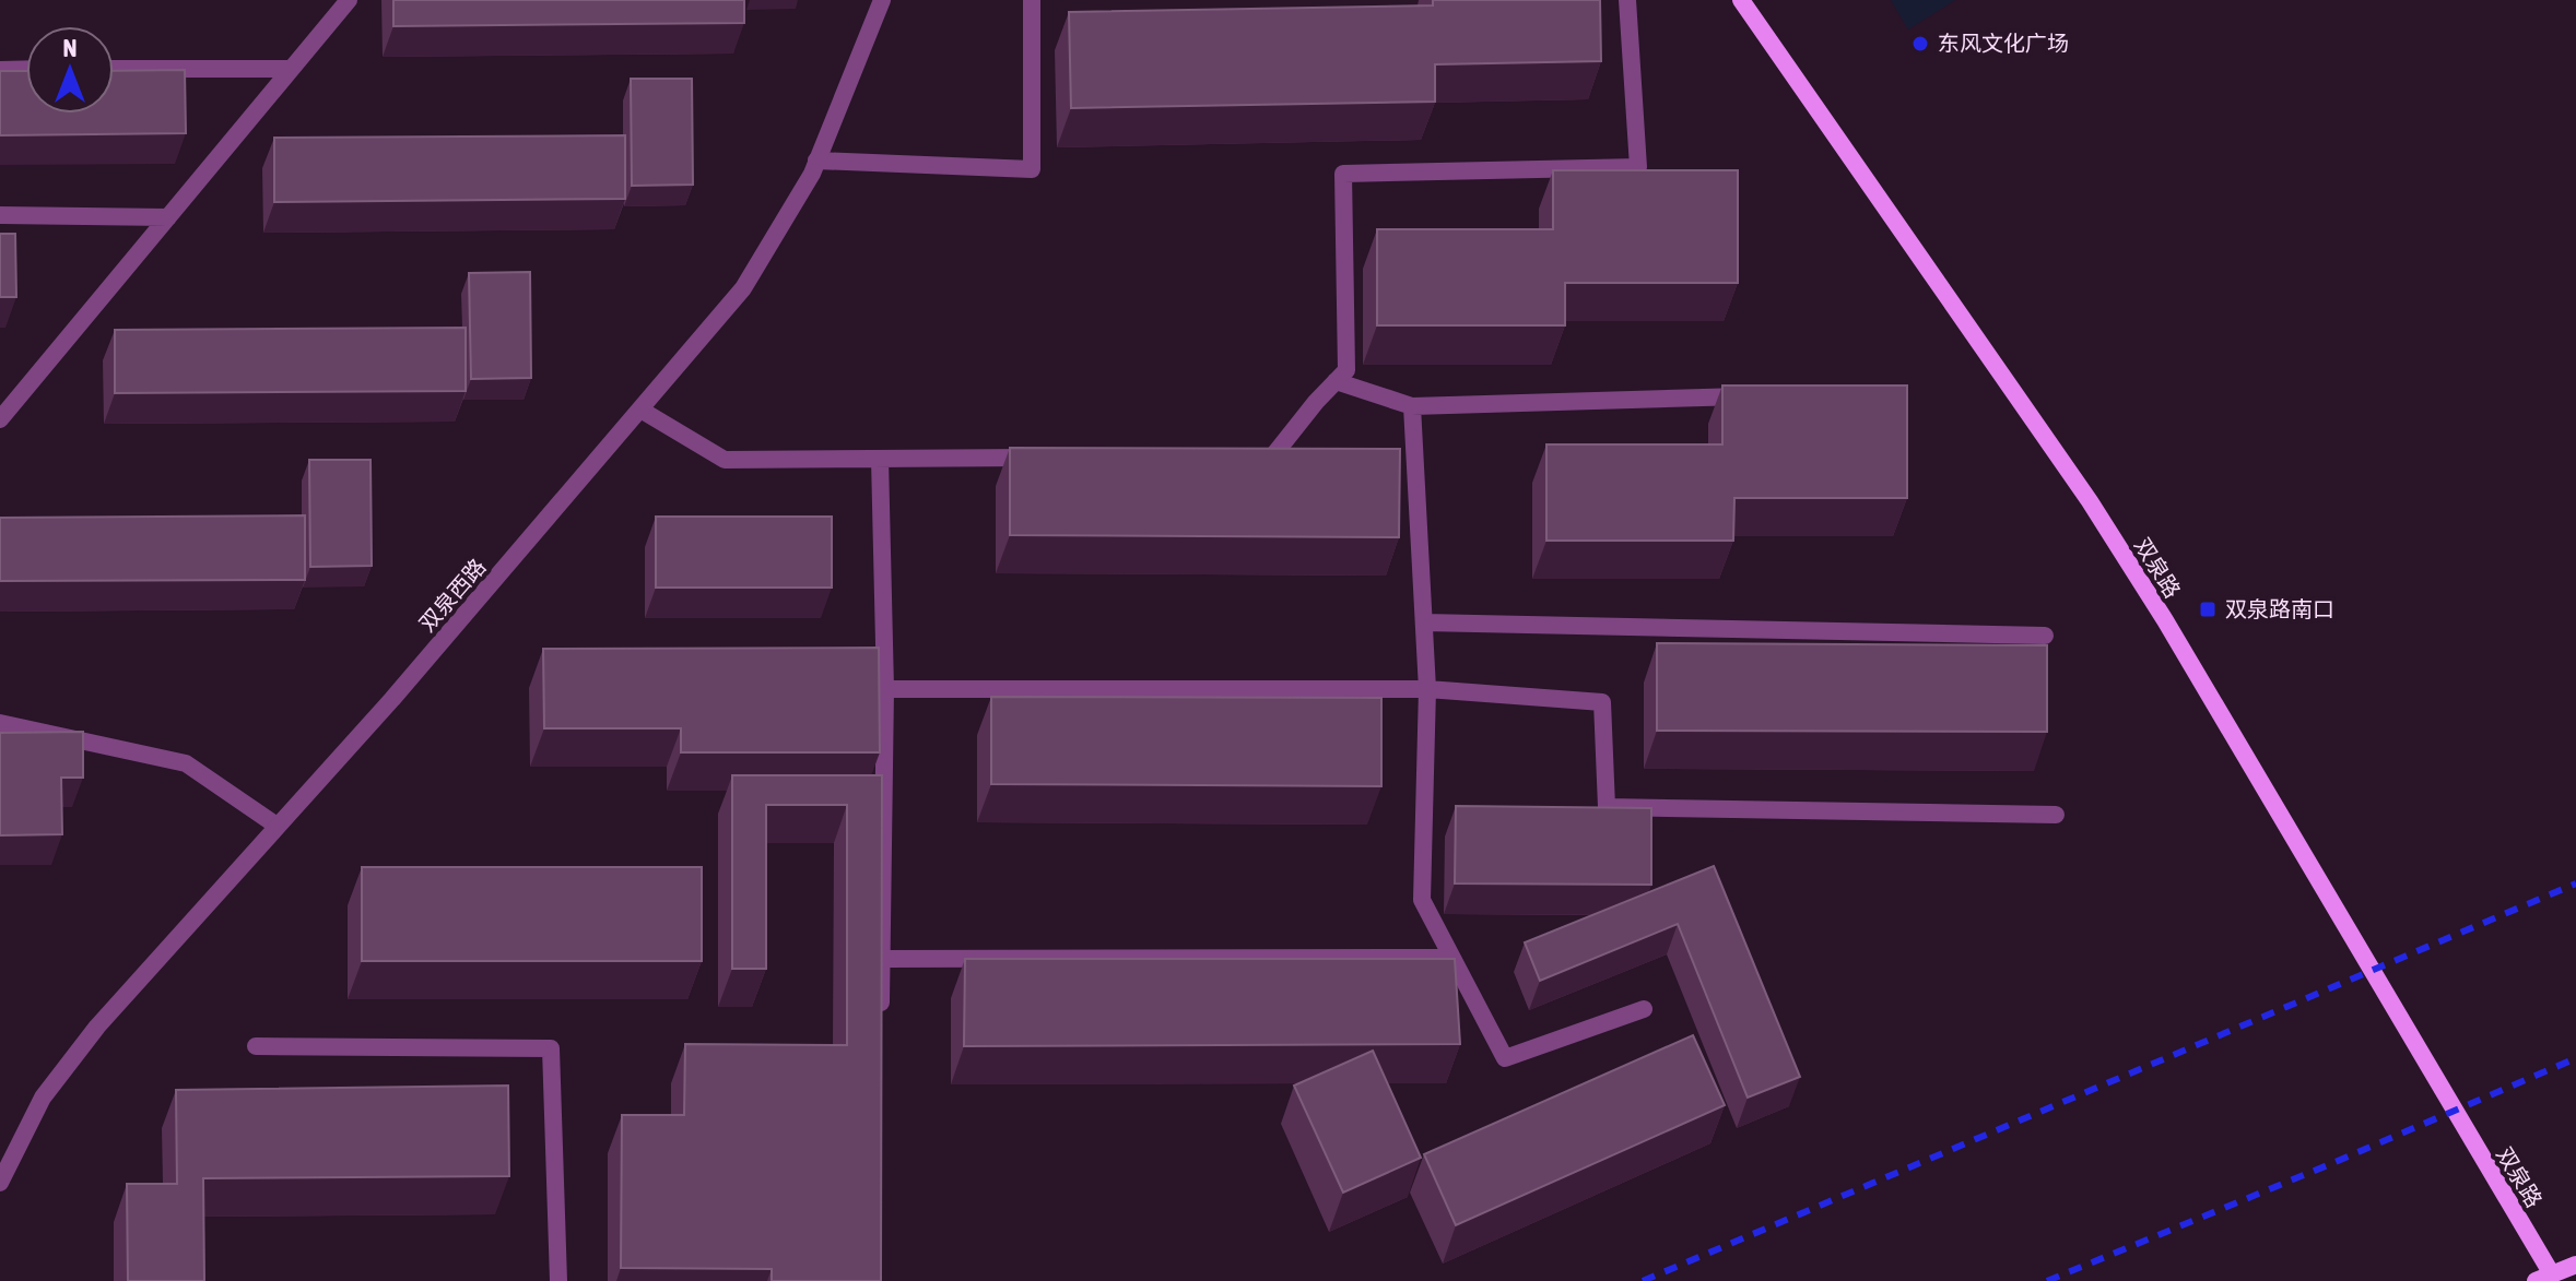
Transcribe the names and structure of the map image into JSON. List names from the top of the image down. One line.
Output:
{"streets":{"main road":["双泉路"],"street":["双泉西路"]},"places":{"other":["东风文化广场"],"transit":["双泉路南口"]},"north":"top"}
